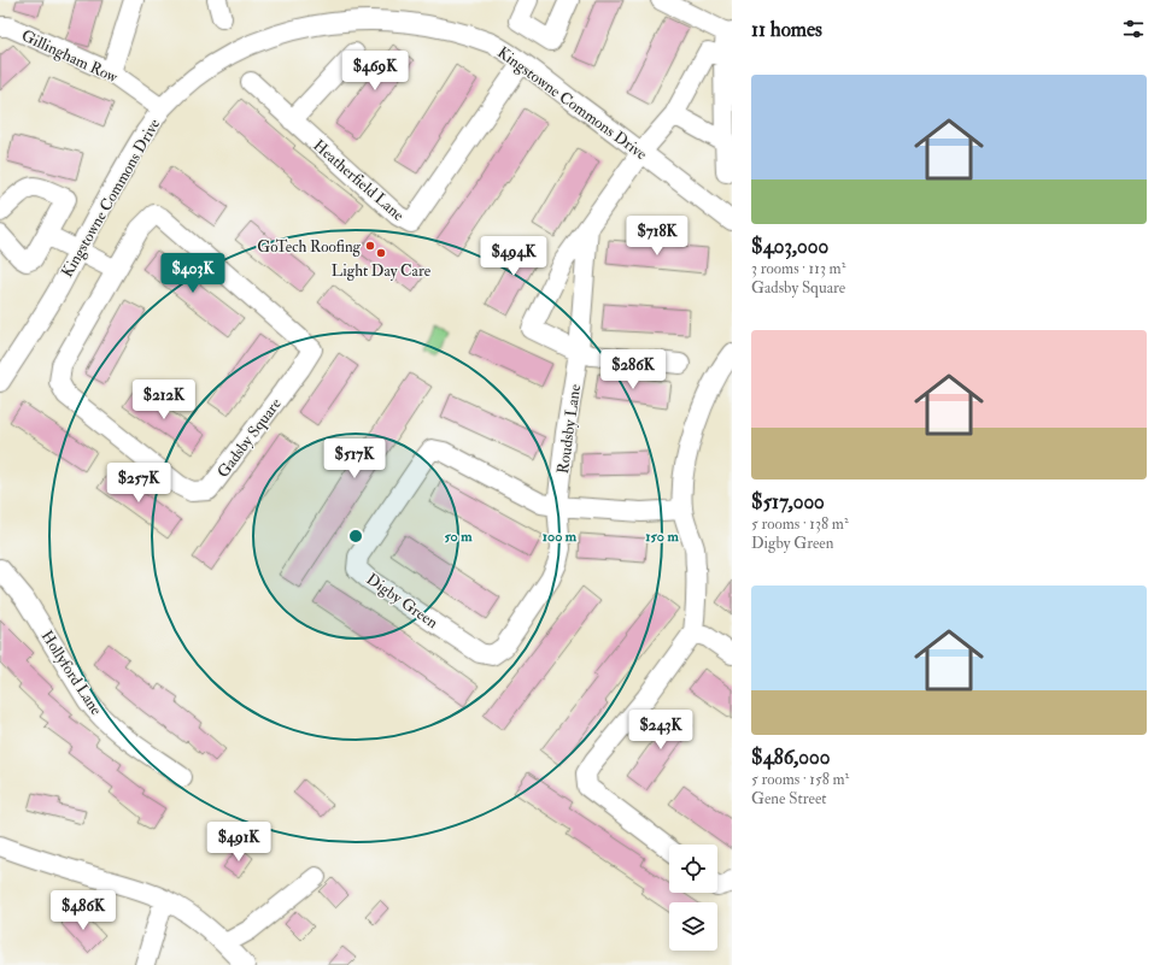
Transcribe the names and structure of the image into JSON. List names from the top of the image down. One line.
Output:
{"streets":{"street":["Gillingham Row","Kingstowne Commons Drive","Heatherfield Lane","Roudsby Lane","Gadsby Square","Digby Green","Hollyford Lane"]},"crossings":[["Gillingham Row","Kingstowne Commons Drive"],["Kingstowne Commons Drive","Heatherfield Lane"],["Roudsby Lane","Digby Green"]],"places":["GoTech Roofing","Light Day Care"],"page":{"heading":"11 homes","price":["$469K","$718K","$494K","$403K","$286K","$212K","$517K","$257K","$243K","$491K","$486K"],"list":[{"name":"$403,000","note":"3 rooms · 113 m² · Gadsby Square"},{"name":"$517,000","note":"5 rooms · 138 m² · Digby Green"},{"name":"$486,000","note":"5 rooms · 158 m² · Gene Street"}]},"rings":["50 m","100 m","150 m"]}
